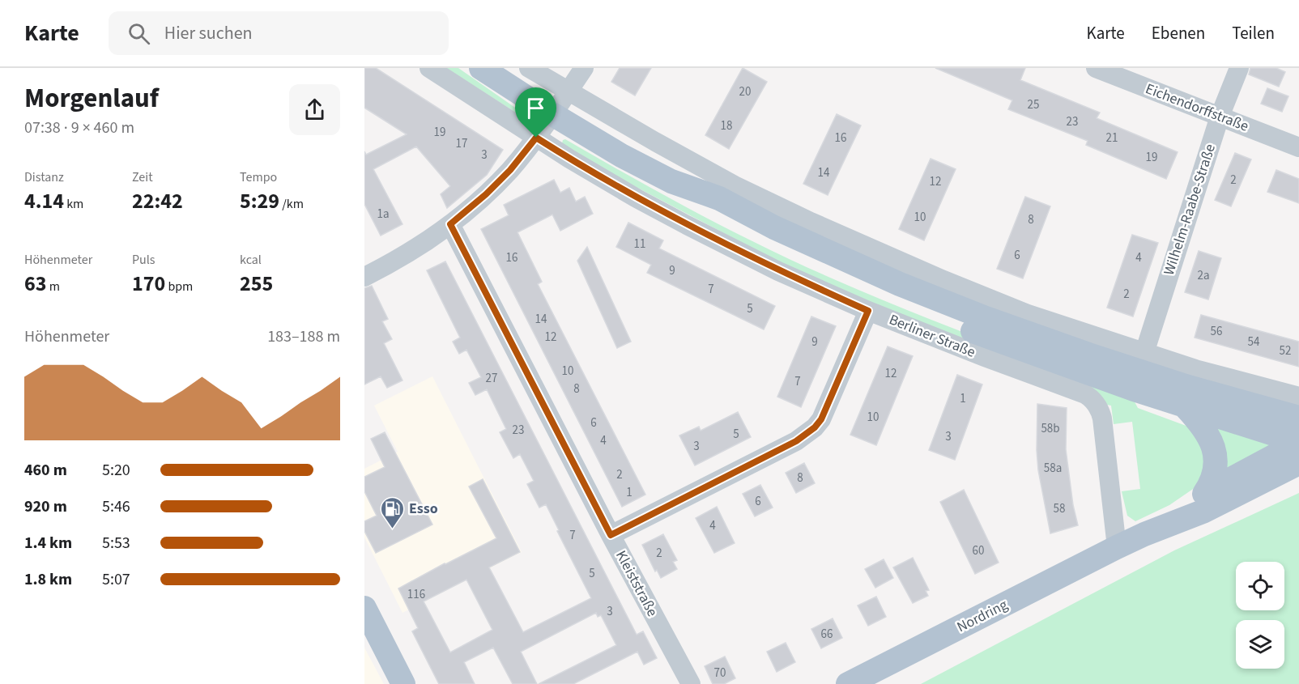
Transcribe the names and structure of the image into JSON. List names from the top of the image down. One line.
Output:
{"streets":{"main road":["Berliner Straße","Nordring"],"street":["Eichendorffstraße","Wilhelm-Raabe-Straße","Kleiststraße"]},"crossings":[["Eichendorffstraße","Wilhelm-Raabe-Straße"],["Berliner Straße","Nordring"]],"places":{"fuel station":["Esso"]},"house_numbers":["20","25","23","18","19","16","21","17","3","19","14","2","12","1a","10","8","11","6","16","4","9","2a","7","2","5","14","56","12","9","54","52","10","12","27","7","8","1","10","6","58b","23","5","3","4","3","58a","2","8","1","6","58","4","7","60","2","5","116","3","66","70"],"page":{"header":"Karte","search":"Hier suchen","nav":["Karte","Ebenen","Teilen"],"heading":["Morgenlauf","07:38 · 9 × 460 m"],"stats":[["Distanz","4.14 km"],["Zeit","22:42"],["Tempo","5:29 /km"],["Höhenmeter","63 m"],["Puls","170 bpm"],["kcal","255"]],"chart":["Höhenmeter","183–188 m"],"list":[{"name":"460 m","note":"5:20"},{"name":"920 m","note":"5:46"},{"name":"1.4 km","note":"5:53"},{"name":"1.8 km","note":"5:07"}]}}
